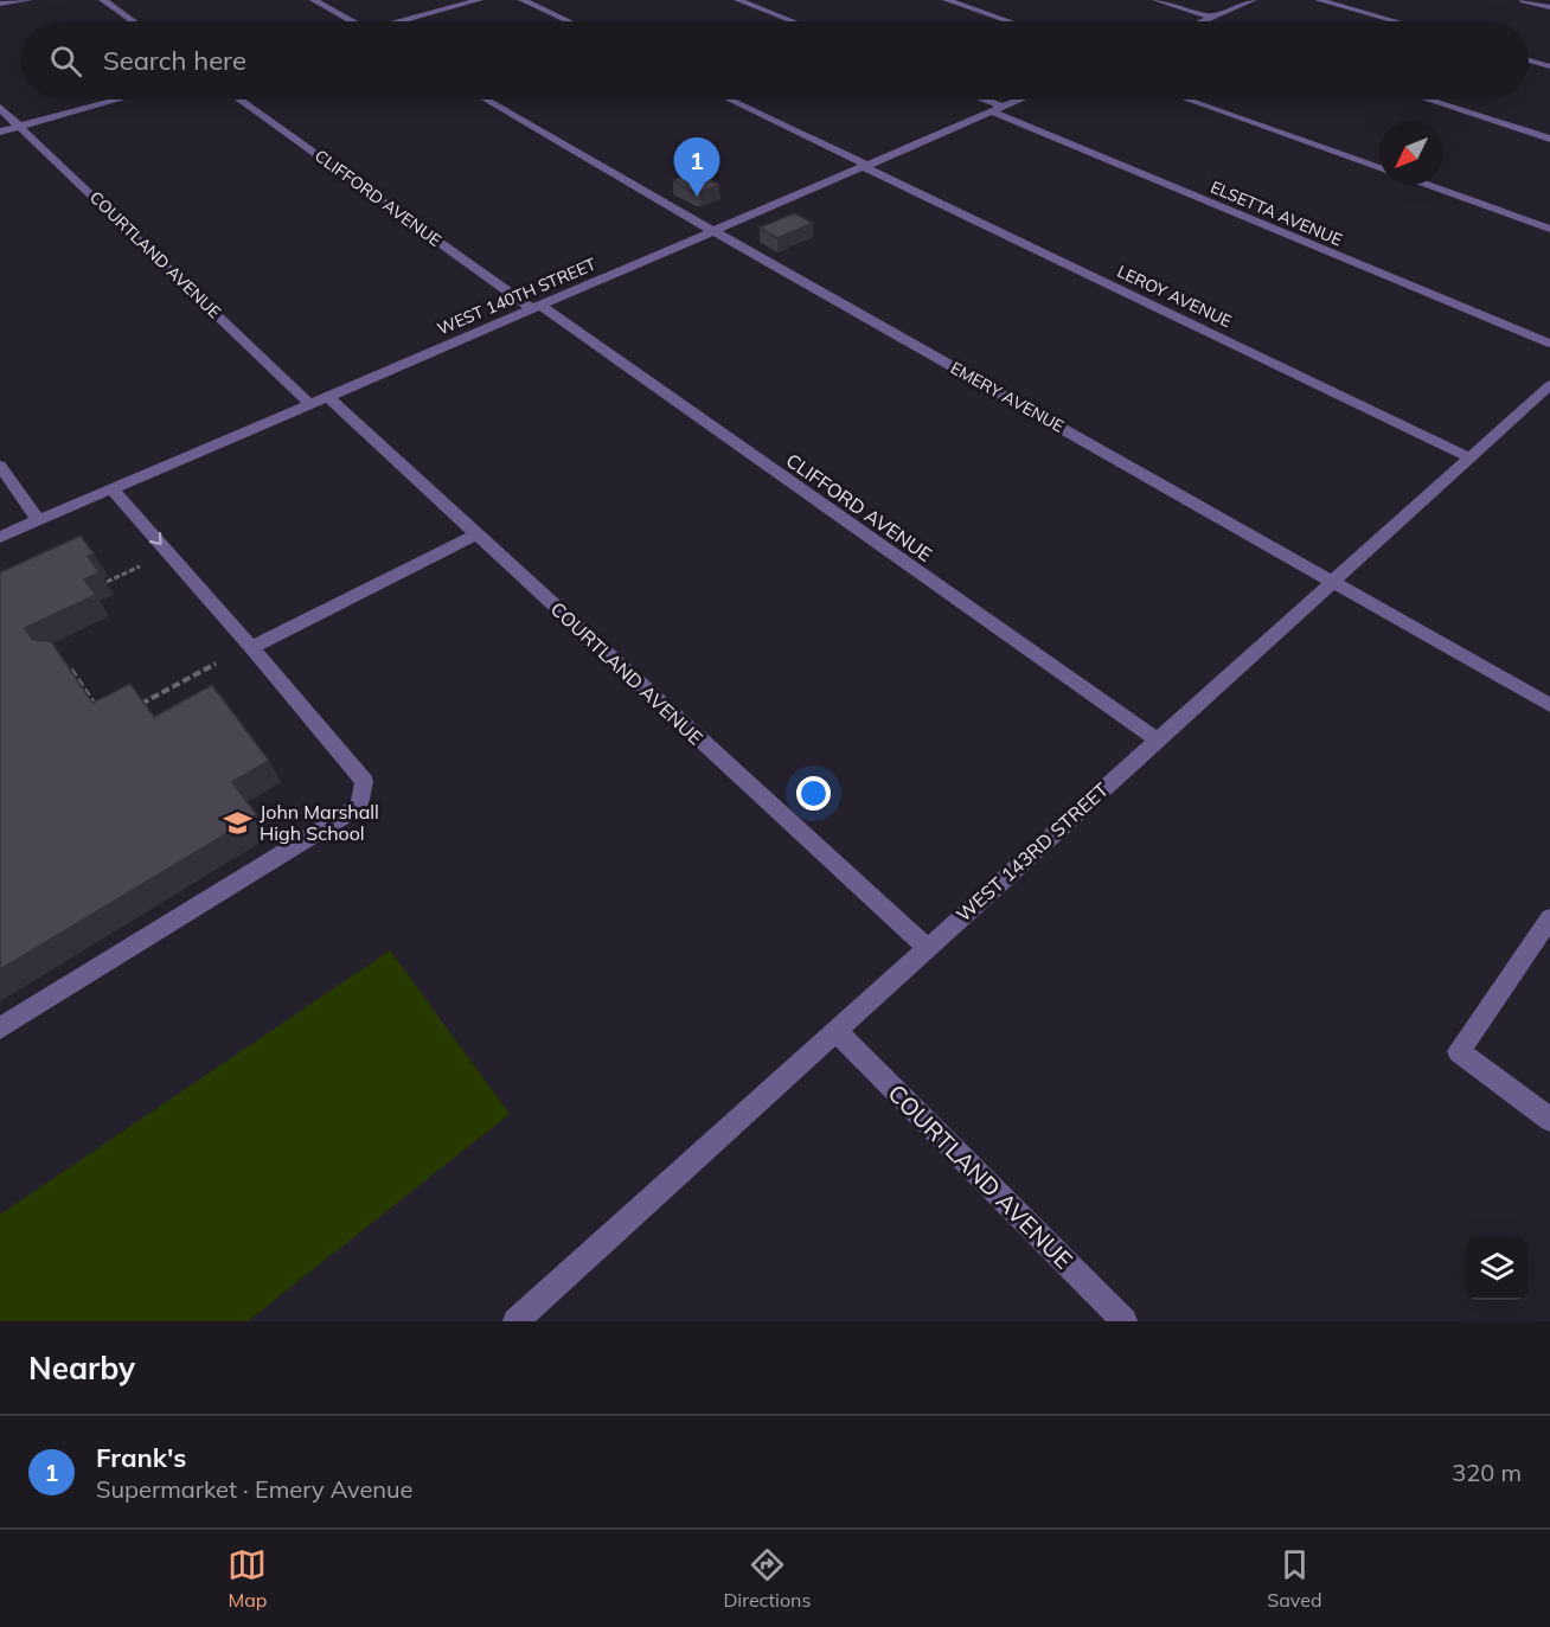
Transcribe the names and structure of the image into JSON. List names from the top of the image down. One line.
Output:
{"streets":{"street":["CLIFFORD AVENUE","ELSETTA AVENUE","COURTLAND AVENUE","WEST 140TH STREET","LEROY AVENUE","EMERY AVENUE","WEST 143RD STREET"]},"crossings":[["CLIFFORD AVENUE","WEST 140TH STREET"],["CLIFFORD AVENUE","WEST 143RD STREET"],["ELSETTA AVENUE","WEST 140TH STREET"],["COURTLAND AVENUE","WEST 140TH STREET"],["COURTLAND AVENUE","WEST 143RD STREET"],["WEST 140TH STREET","LEROY AVENUE"],["WEST 140TH STREET","EMERY AVENUE"],["LEROY AVENUE","WEST 143RD STREET"],["EMERY AVENUE","WEST 143RD STREET"]],"places":{"school or university":["John Marshall High School"]},"north":"bottom left","page":{"search":"Search here","pins":"1","heading":"Nearby","list":[{"mark":"1","name":"Frank's","note":"Supermarket · Emery Avenue","value":"320 m"}],"nav":["Map","Directions","Saved"]}}
